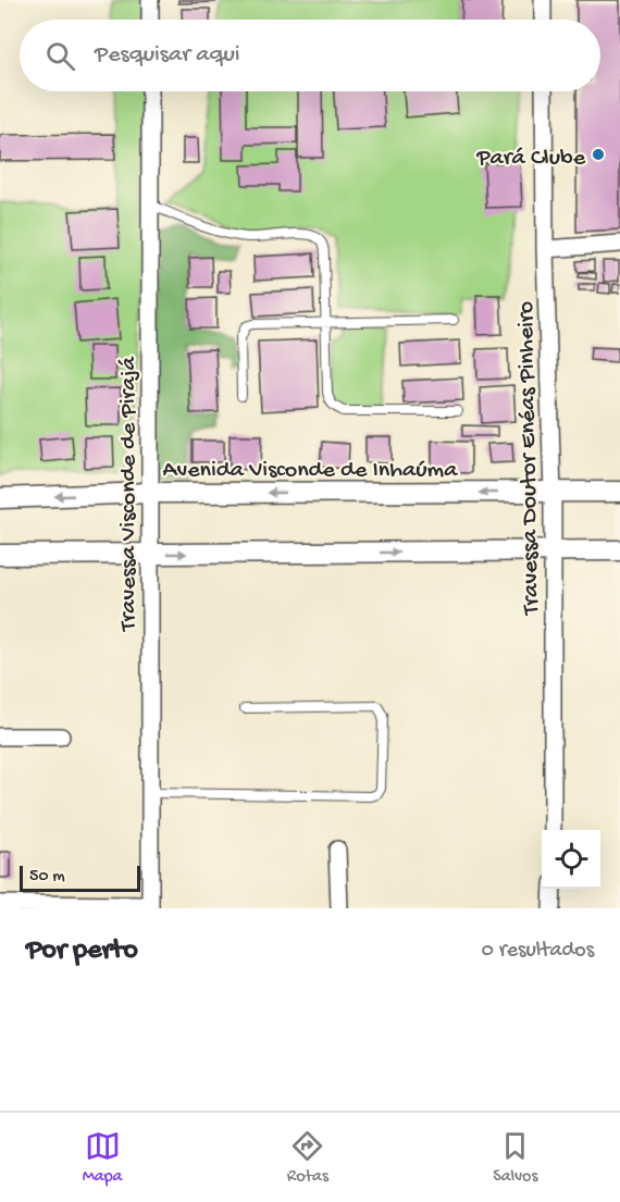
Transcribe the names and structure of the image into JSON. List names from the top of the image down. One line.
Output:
{"streets":{"street":["Travessa Doutor Enéas Pinheiro","Avenida Visconde de Inhaúma","Travessa Visconde de Pirajá"]},"crossings":[["Travessa Doutor Enéas Pinheiro","Avenida Visconde de Inhaúma"],["Avenida Visconde de Inhaúma","Travessa Visconde de Pirajá"]],"places":["Pará Clube"],"scale_bar":"50 m","page":{"search":"Pesquisar aqui","scale":"50 m","heading":["Por perto","0 resultados"],"nav":["Mapa","Rotas","Salvos"]}}
